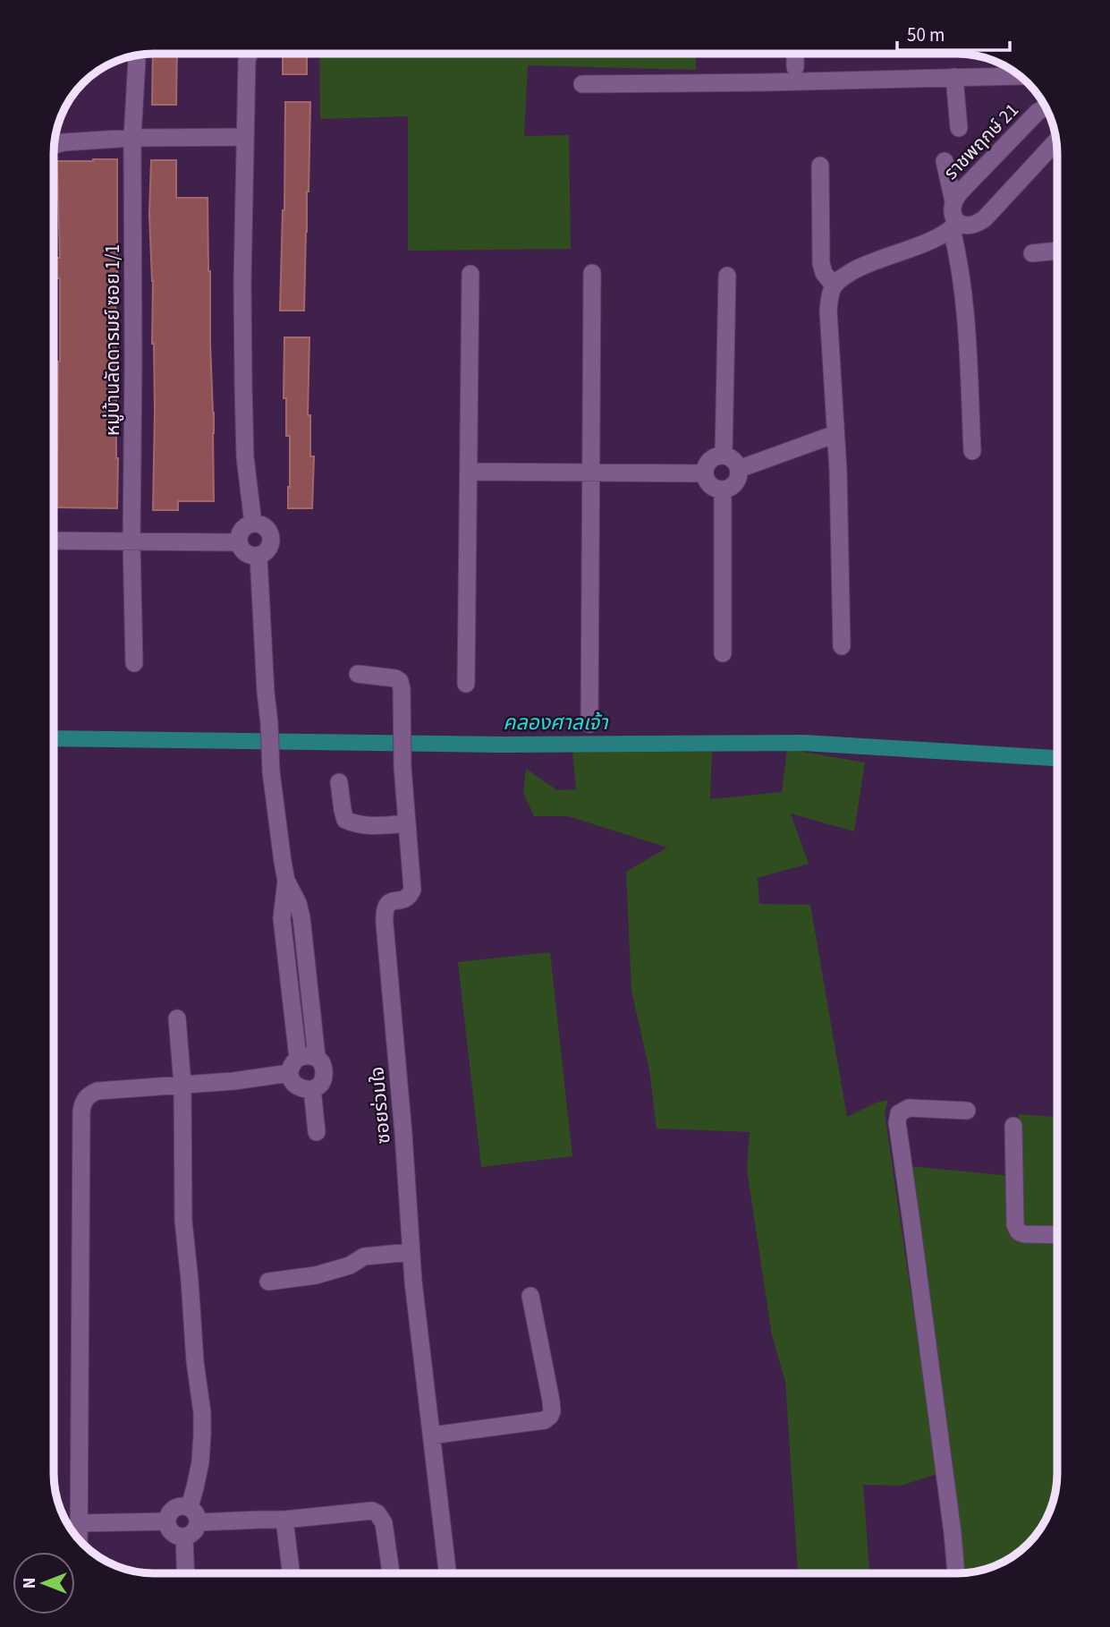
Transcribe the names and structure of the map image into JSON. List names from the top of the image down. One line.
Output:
{"streets":{"street":["ราชพฤกษ์ 21","หมู่บ้านลัดดารมย์ ซอย 1/1","ซอยร่วมใจ"]},"water":["คลองศาลเจ้า"],"scale_bar":"50 m","north":"left"}
